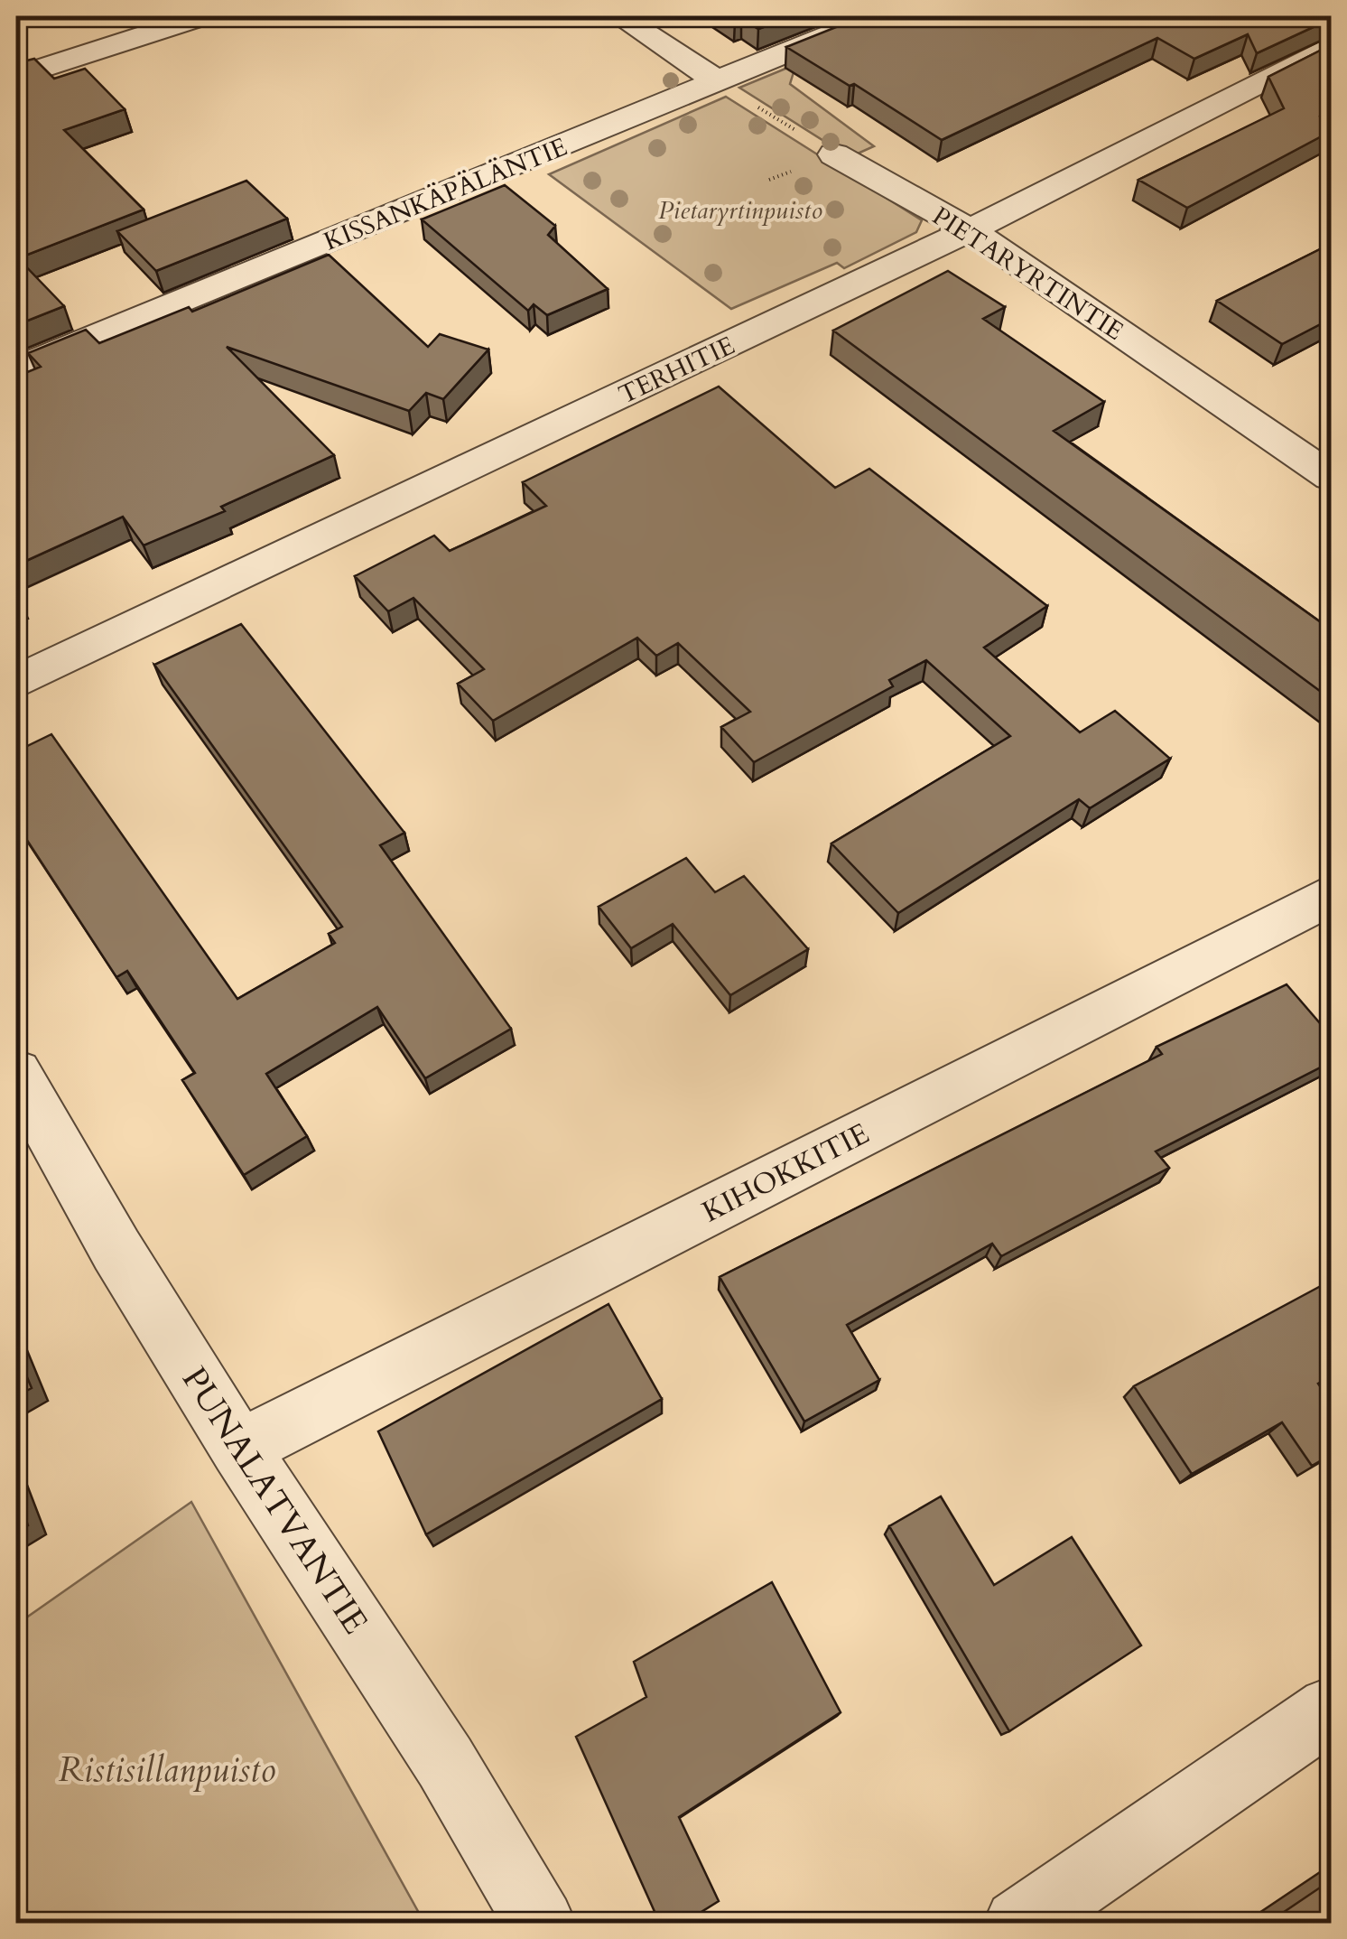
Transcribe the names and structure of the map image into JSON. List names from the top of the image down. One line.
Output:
{"streets":{"street":["KISSANKÄPÄLÄNTIE","PIETARYRTINTIE","TERHITIE","KIHOKKITIE","PUNALATVANTIE"]},"crossings":[["PIETARYRTINTIE","TERHITIE"],["KIHOKKITIE","PUNALATVANTIE"]],"parks":["Pietaryrtinpuisto","Ristisillanpuisto"]}
